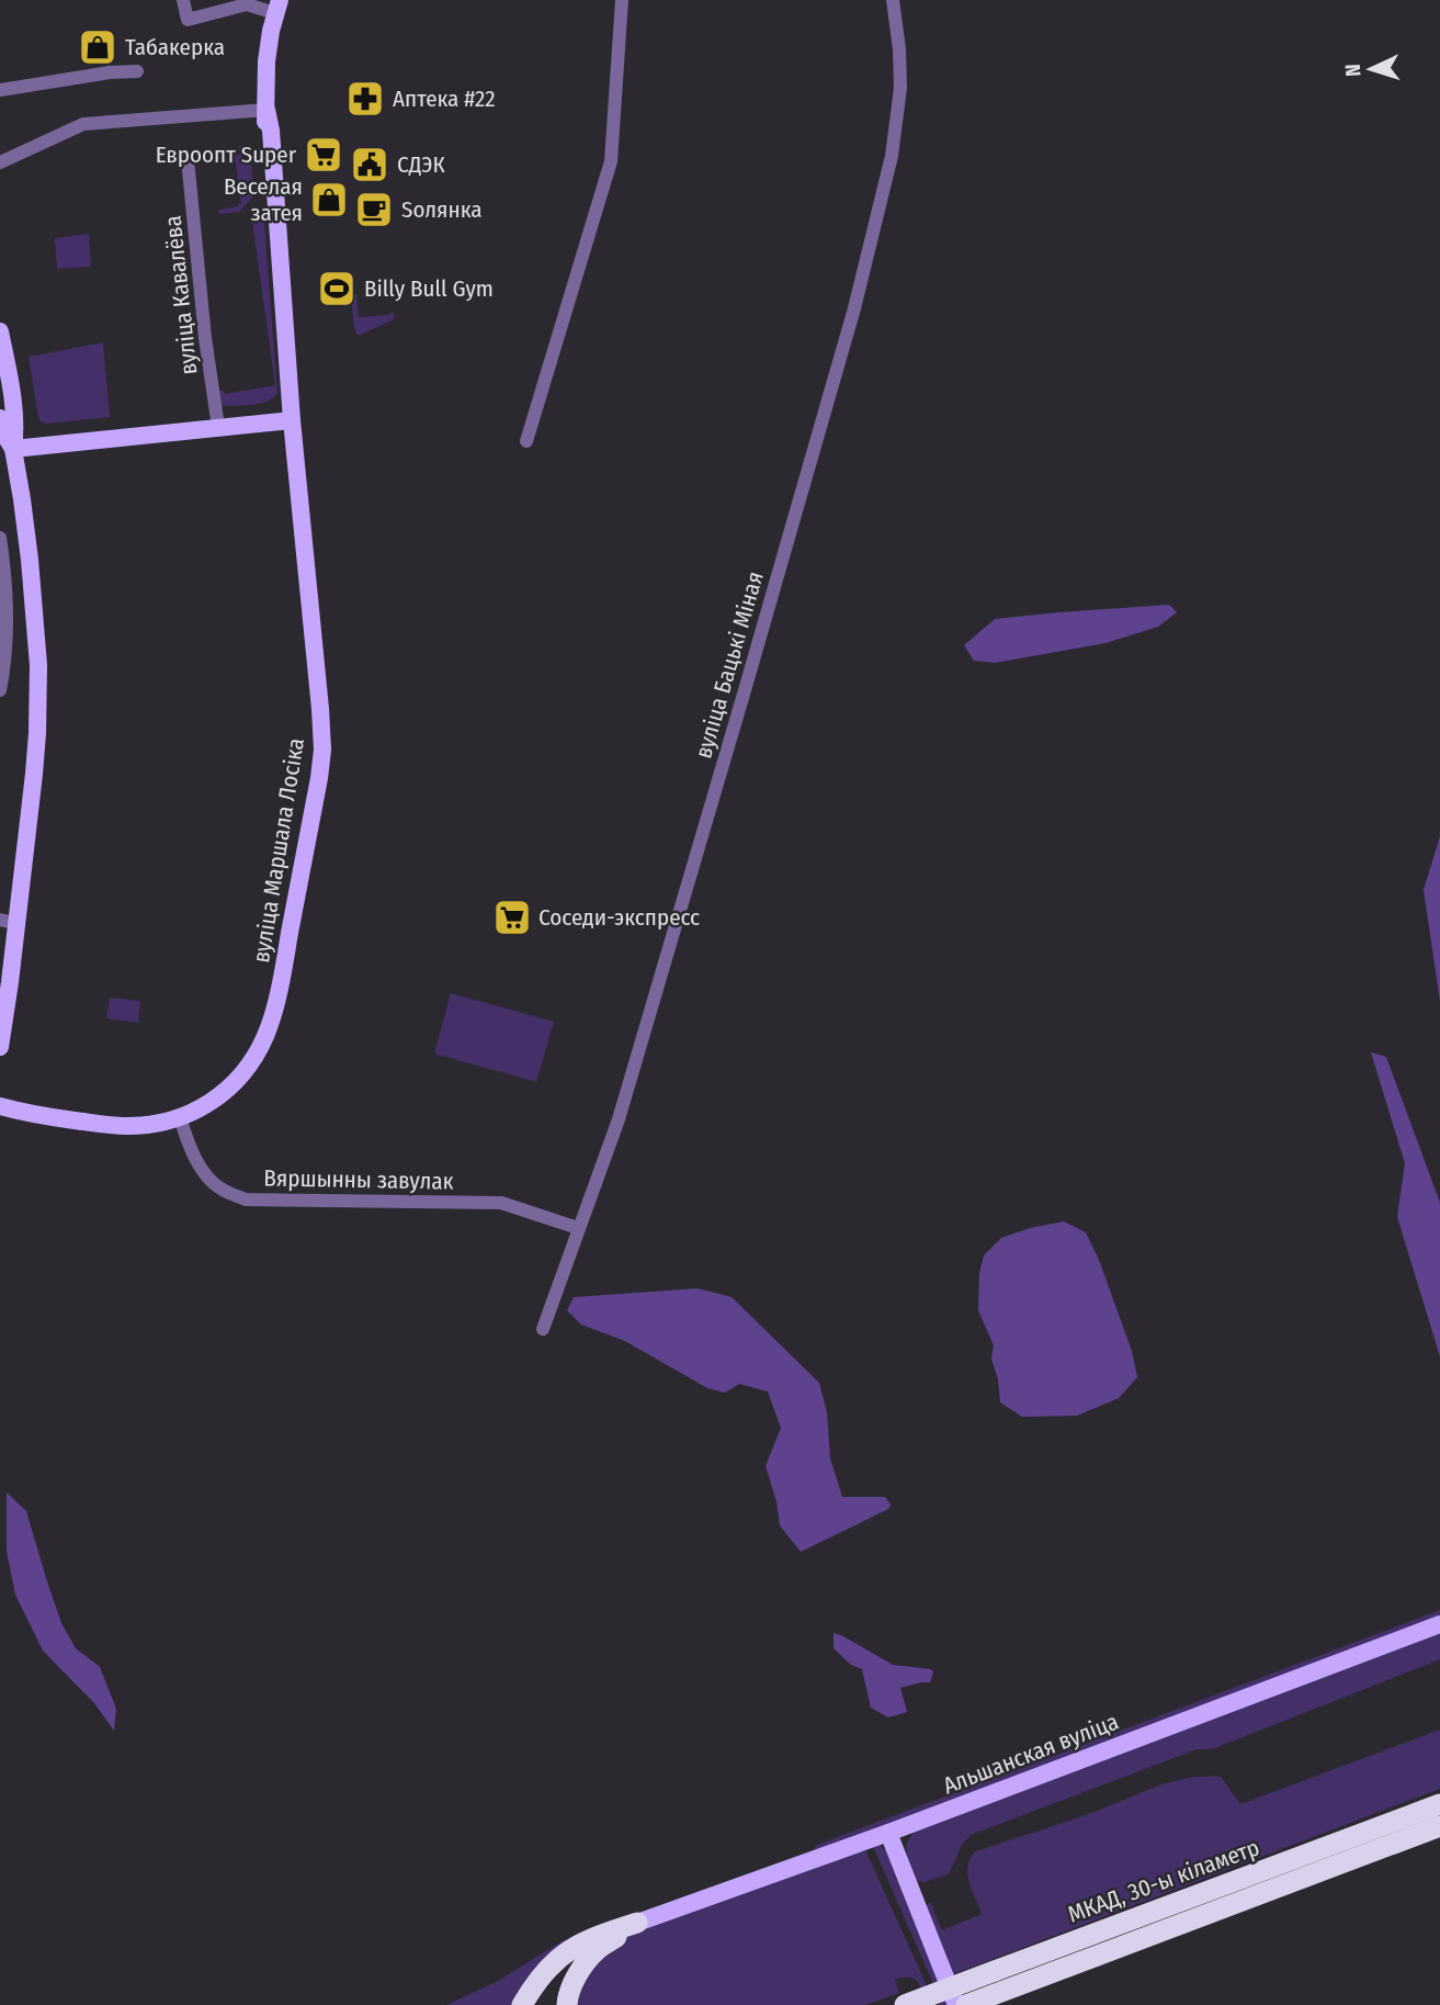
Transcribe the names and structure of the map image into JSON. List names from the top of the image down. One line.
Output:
{"streets":{"highway":["МКАД, 30-ы кіламетр"],"main road":["вуліца Маршала Лосіка","Альшанская вуліца"],"street":["вуліца Кавалёва","вуліца Бацькі Міная","Вяршынны завулак"]},"crossings":[["вуліца Бацькі Міная","Вяршынны завулак"],["вуліца Маршала Лосіка","Вяршынны завулак"]],"places":{"shop":["Табакерка","Веселая затея"],"pharmacy":["Аптека #22"],"supermarket":["Евроопт Super","Соседи-экспресс"],"public building":["СДЭК"],"cafe":["Sолянка"],"sports":["Billy Bull Gym"]},"north":"left"}
